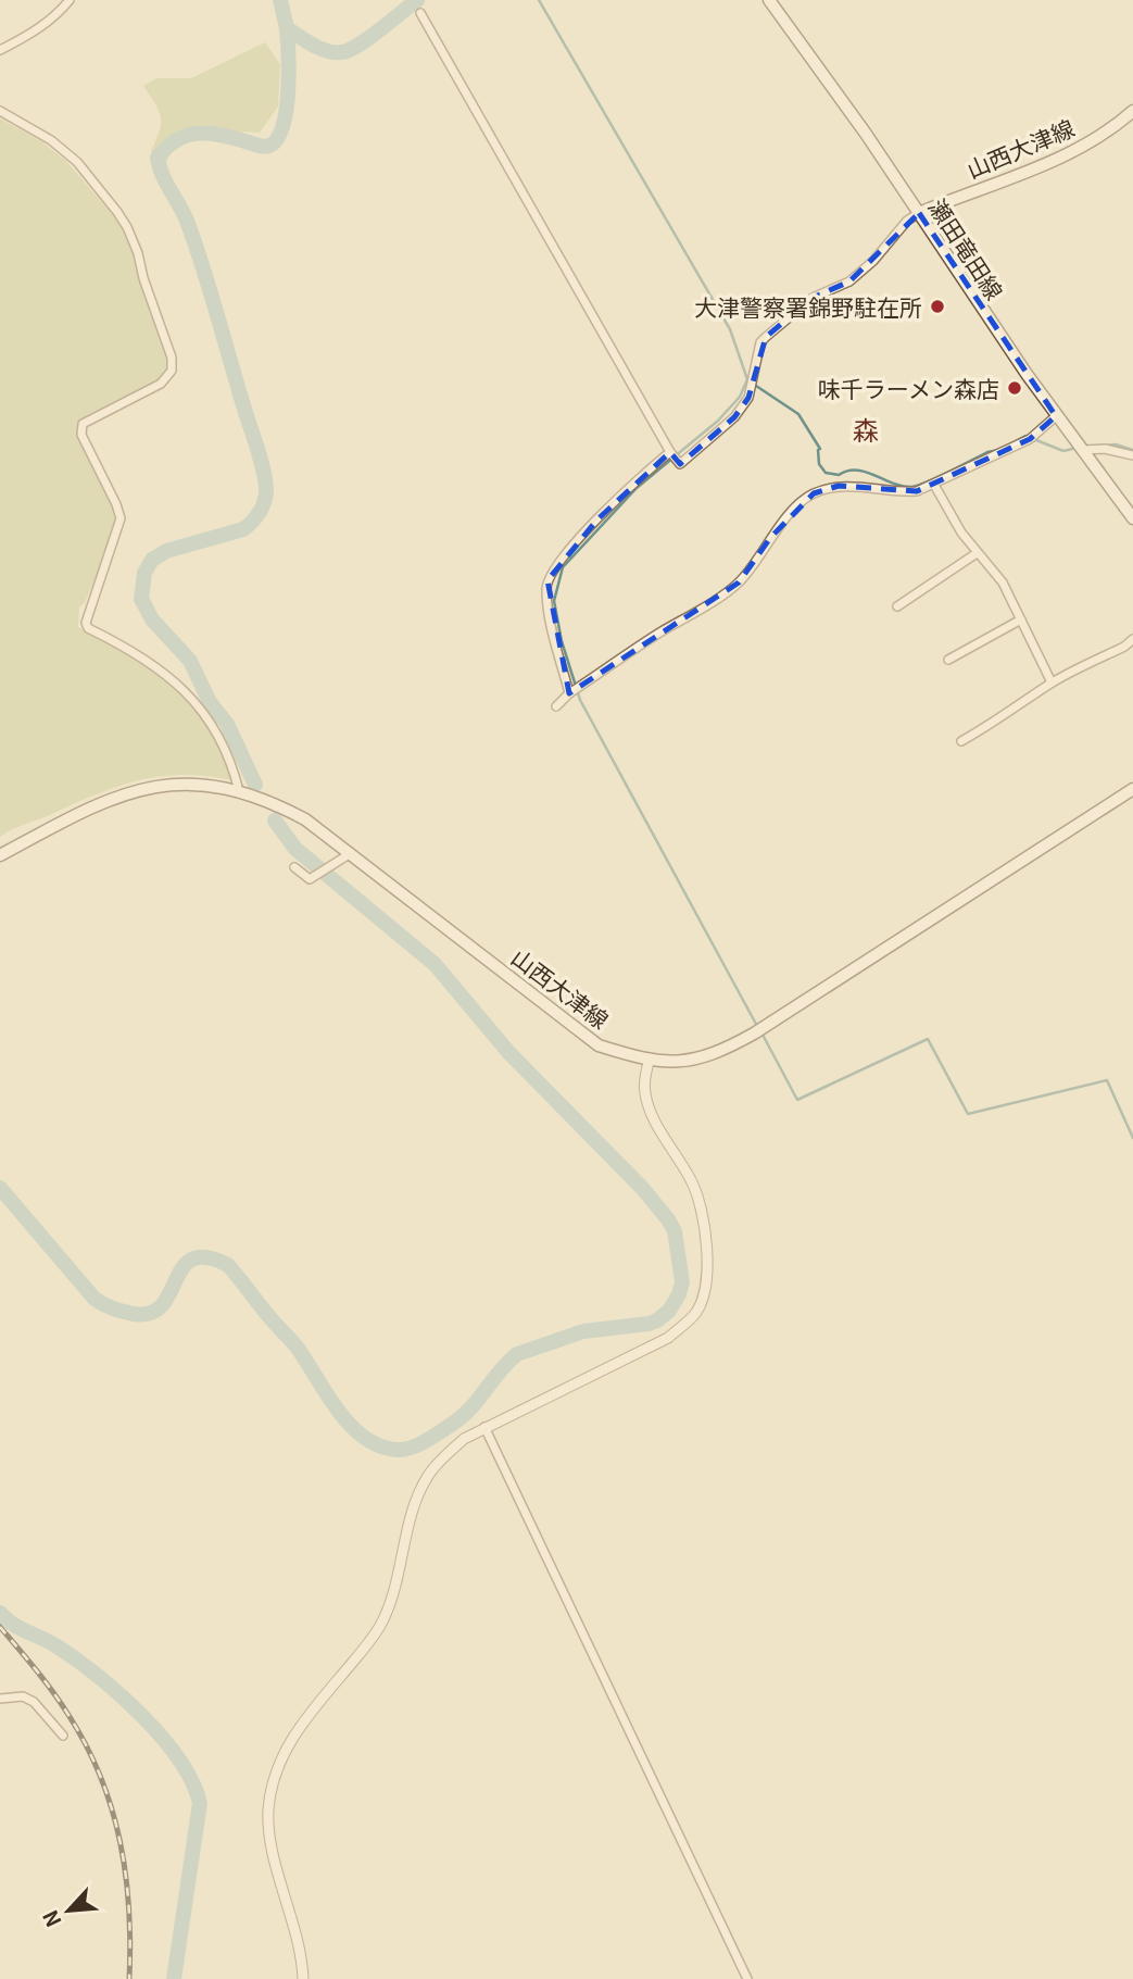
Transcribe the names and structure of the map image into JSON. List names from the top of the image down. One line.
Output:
{"streets":{"main road":["山西大津線","瀬田竜田線"]},"crossings":[["山西大津線","瀬田竜田線"]],"districts":["森"],"places":["大津警察署錦野駐在所","味千ラーメン森店"],"north":"bottom left"}
